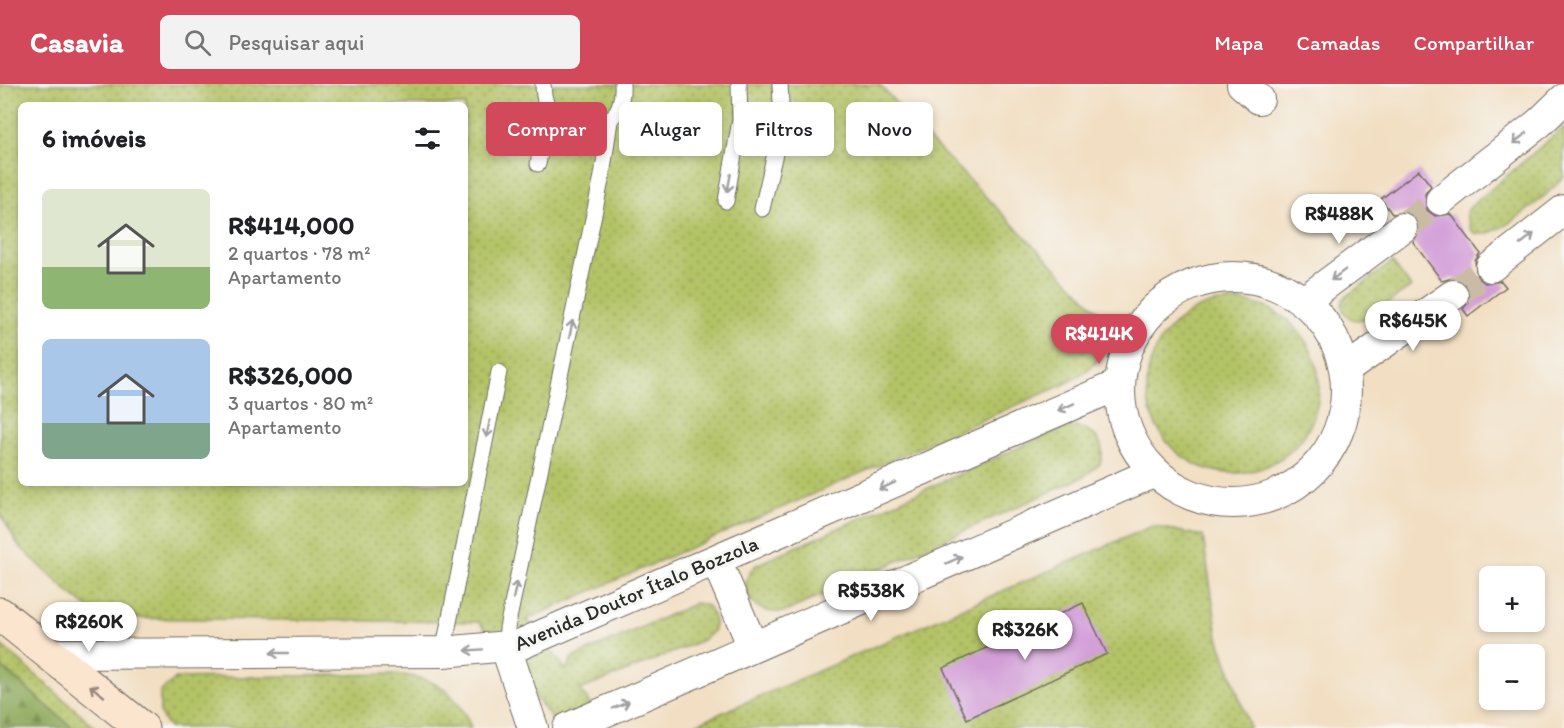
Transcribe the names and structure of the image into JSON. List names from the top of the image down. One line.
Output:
{"streets":{"street":["Avenida Doutor Ítalo Bozzola"]},"page":{"header":"Casavia","search":"Pesquisar aqui","nav":["Mapa","Camadas","Compartilhar"],"chip":["Comprar","Alugar","Filtros","Novo"],"heading":"6 imóveis","list":[{"name":"R$414,000","note":"2 quartos · 78 m² · Apartamento"},{"name":"R$326,000","note":"3 quartos · 80 m² · Apartamento"}],"price":["R$488K","R$645K","R$414K","R$538K","R$260K","R$326K"],"map_buttons":["+","−"]}}
